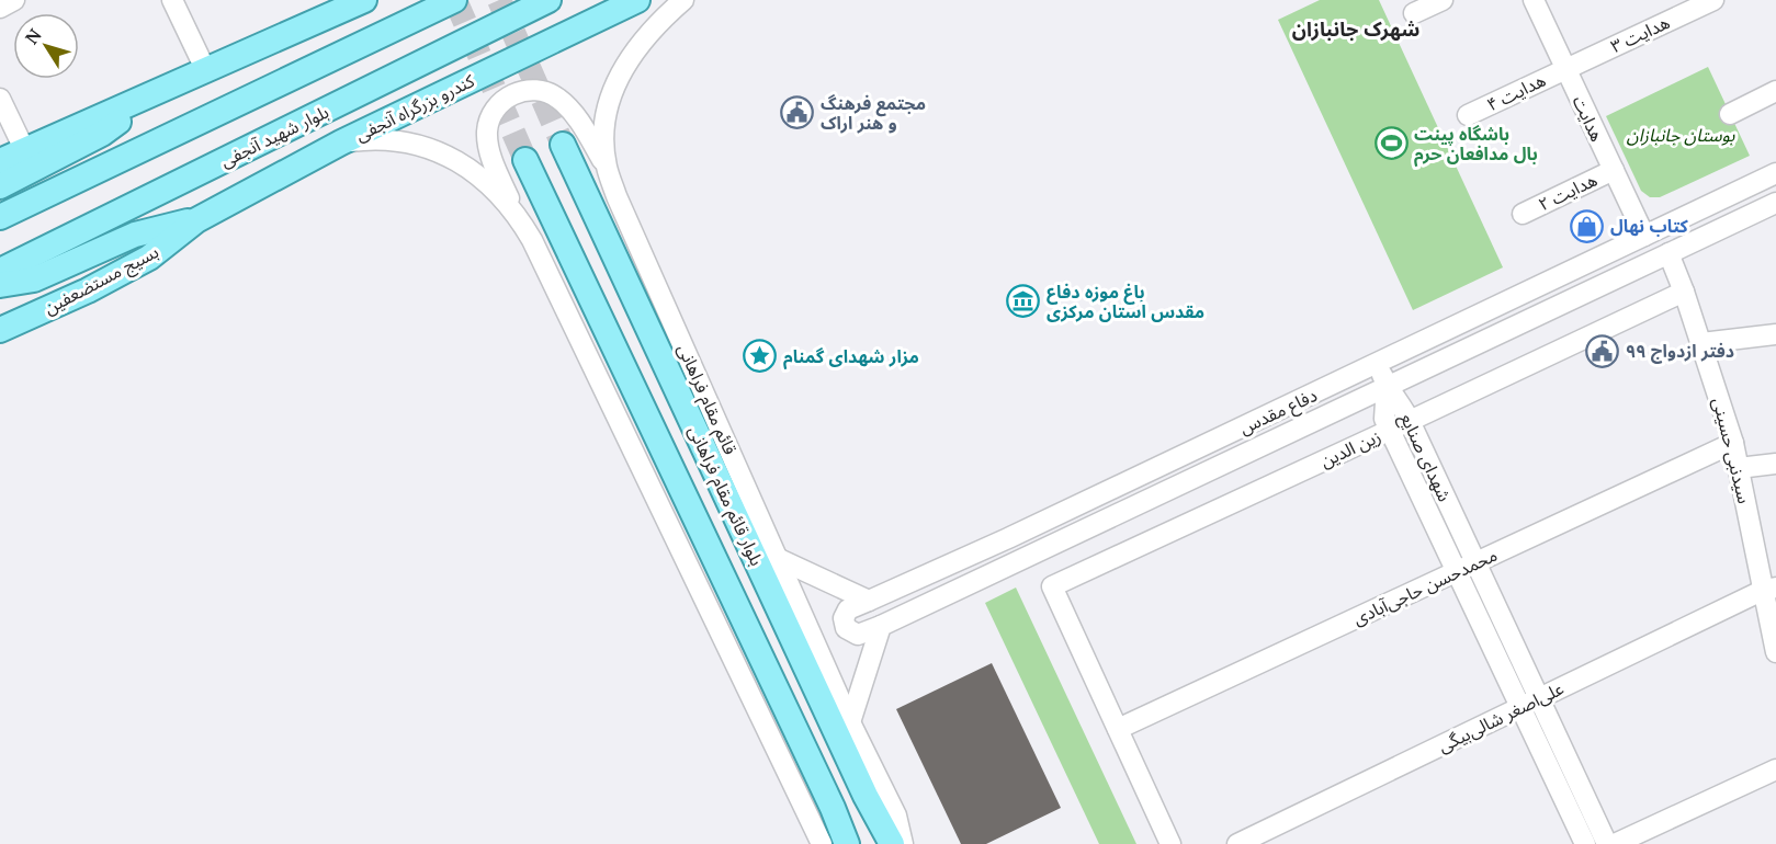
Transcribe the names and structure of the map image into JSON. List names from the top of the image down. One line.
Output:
{"streets":{"main road":["کندرو بزرگراه آنجفی","بلوار شهید آنجفی","بسیج مستضعفین","بلوار قائم مقام فراهانی"],"street":["هدایت ۳","هدایت ۴","هدایت","هدایت ۲","قائم مقام فراهانی","دفاع مقدس","زین الدین","سیدنبی حسینی","شهدای صنایع","محمدحسن حاجی‌آبادی","علی‌اصغر شالی‌بیگی"]},"crossings":[["هدایت ۳","هدایت ۴"],["هدایت ۳","هدایت"],["هدایت ۴","هدایت"],["کندرو بزرگراه آنجفی","بسیج مستضعفین"],["هدایت","هدایت ۲"],["هدایت","دفاع مقدس"],["دفاع مقدس","سیدنبی حسینی"],["دفاع مقدس","شهدای صنایع"],["زین الدین","سیدنبی حسینی"],["زین الدین","شهدای صنایع"],["زین الدین","محمدحسن حاجی‌آبادی"],["سیدنبی حسینی","محمدحسن حاجی‌آبادی"],["سیدنبی حسینی","علی‌اصغر شالی‌بیگی"],["شهدای صنایع","محمدحسن حاجی‌آبادی"],["شهدای صنایع","علی‌اصغر شالی‌بیگی"]],"districts":["شهرک جانبازان"],"parks":["بوستان جانبازان"],"places":{"public building":["مجتمع فرهنگ و هنر اراک","دفتر ازدواج ۹۹"],"sports":["باشگاه پینت بال مدافعان حرم"],"shop":["کتاب نهال"],"museum":["باغ موزه دفاع مقدس استان مرکزی"],"place":["مزار شهدای گمنام"]},"north":"top left"}
